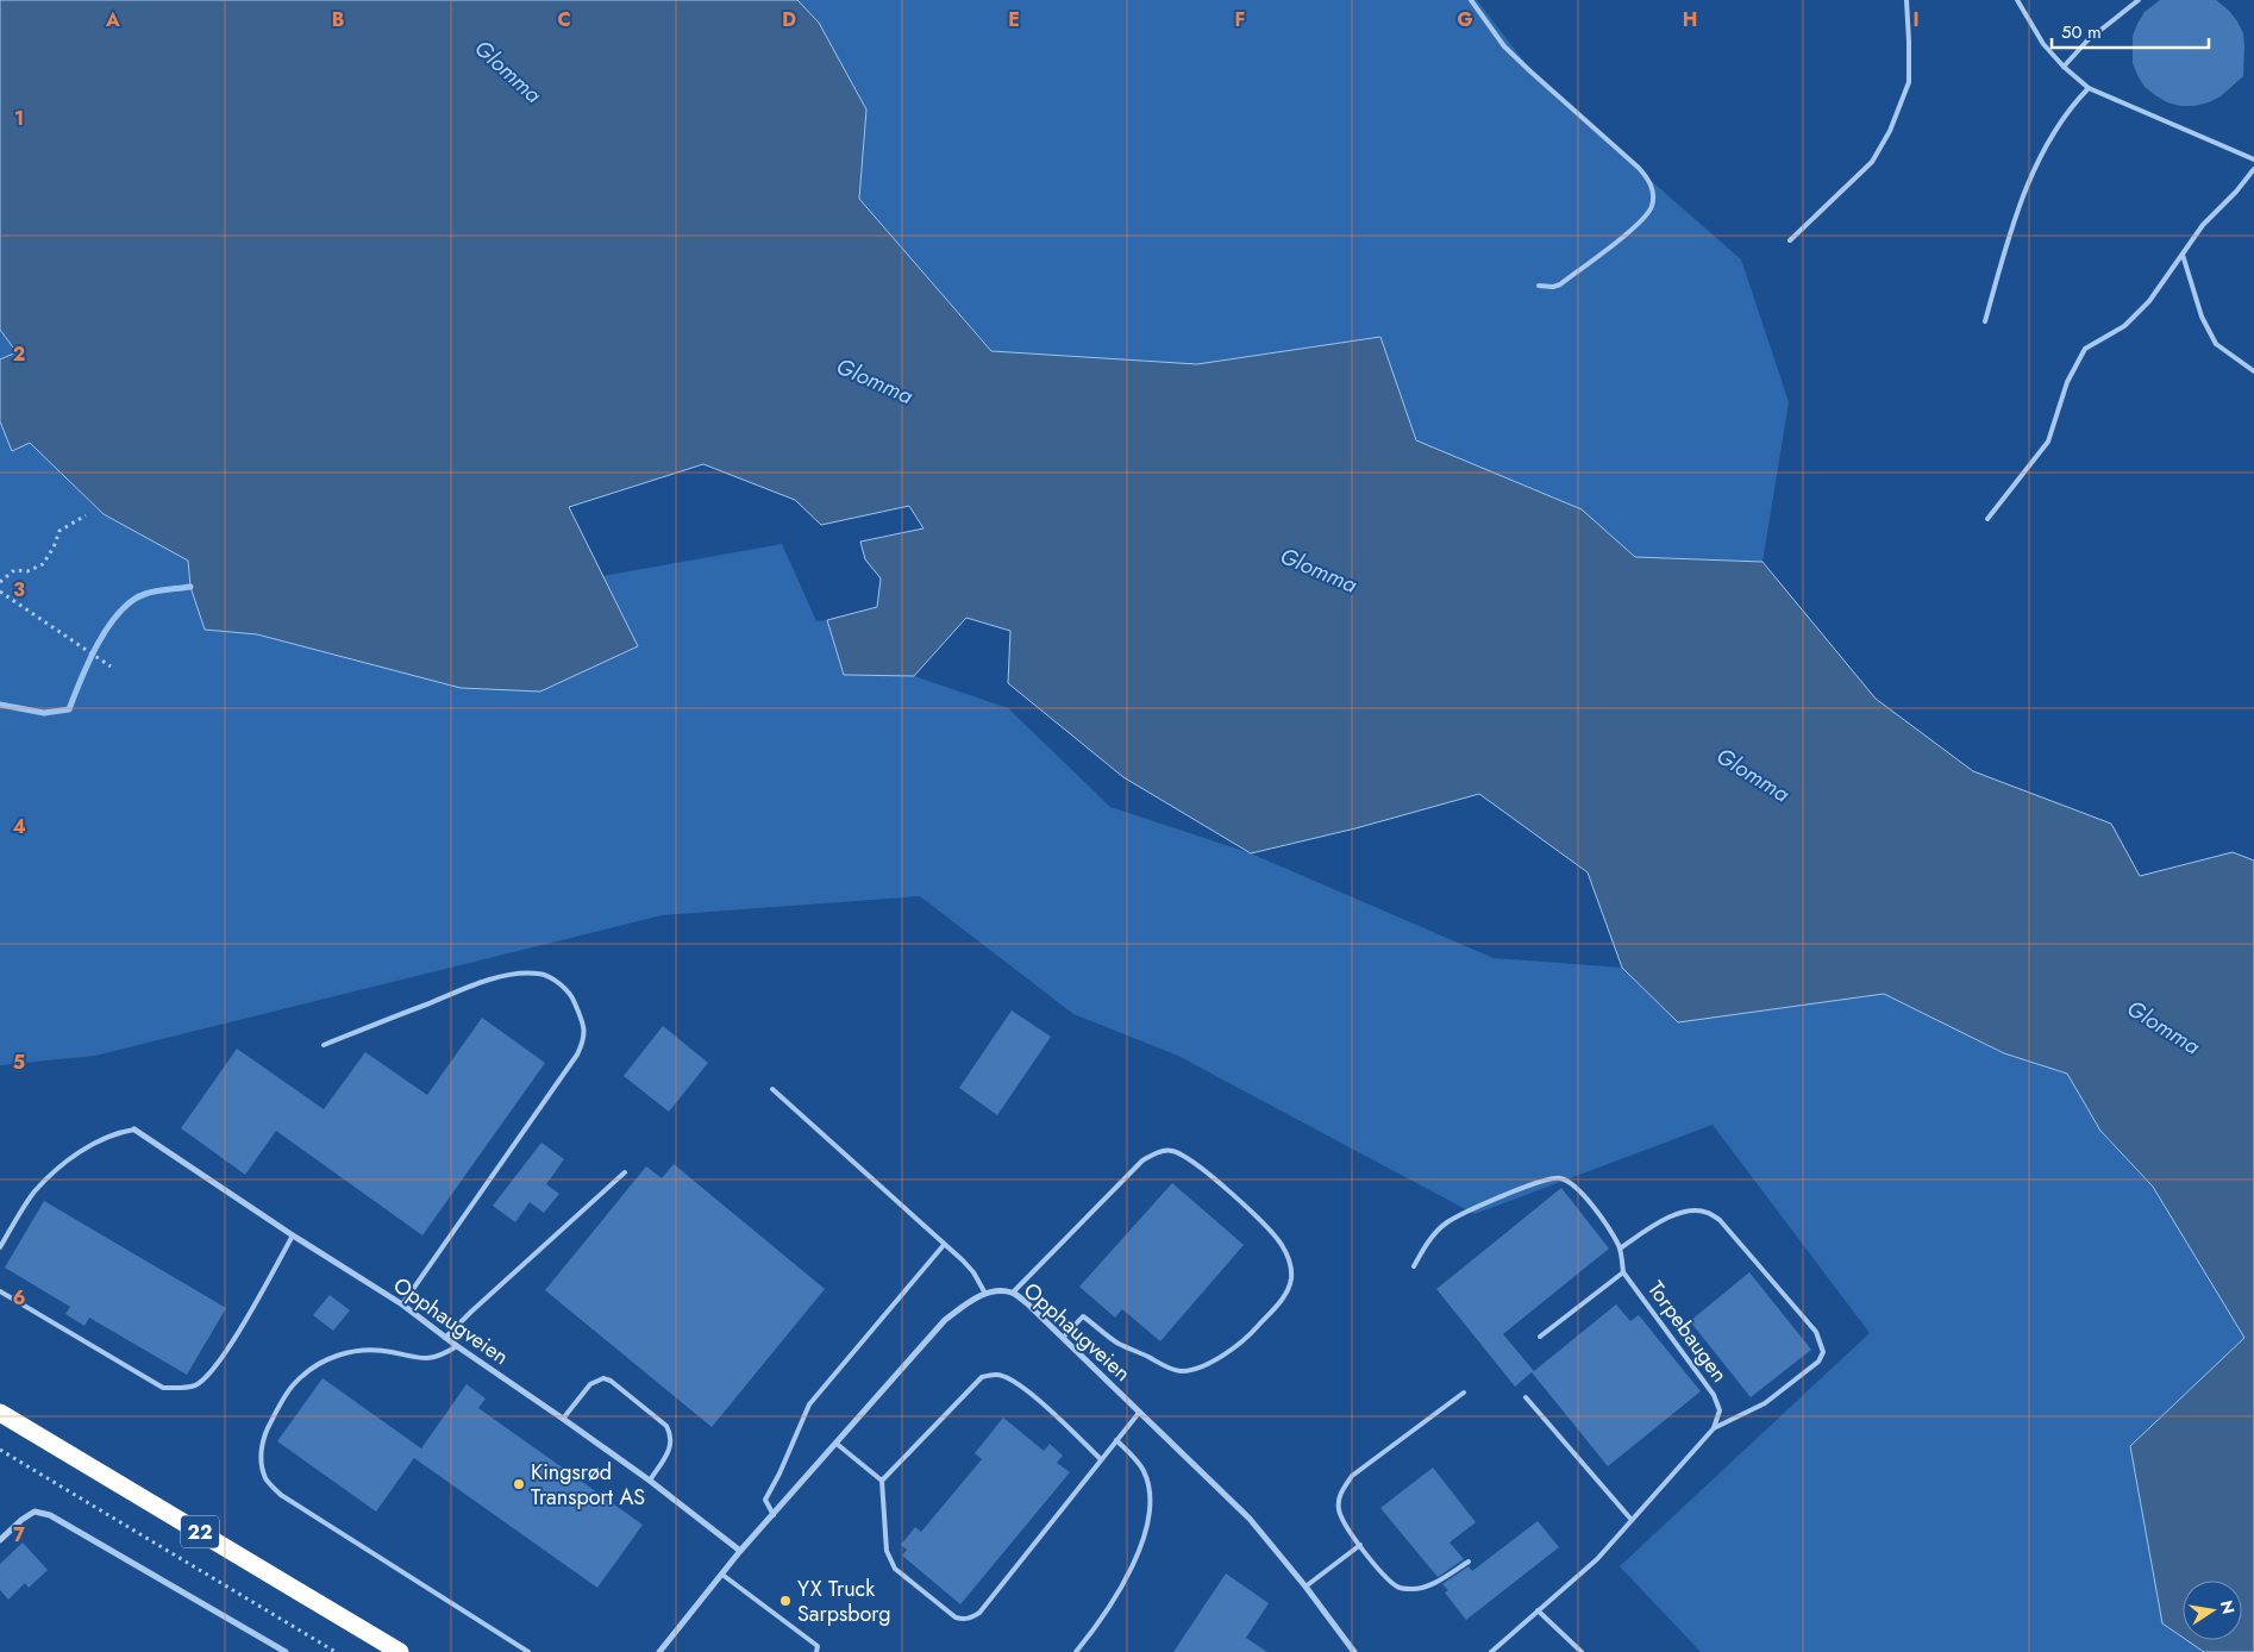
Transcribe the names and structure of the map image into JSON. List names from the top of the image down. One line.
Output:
{"streets":{"highway":["22"],"street":["Opphaugveien"],"lane":["Torpebaugen"]},"water":["Glomma"],"places":["Kingsrød Transport AS","YX Truck Sarpsborg"],"scale_bar":"50 m","north":"right","grid":{"columns":["A","B","C","D","E","F","G","H","I"],"rows":["1","2","3","4","5","6","7"]}}
